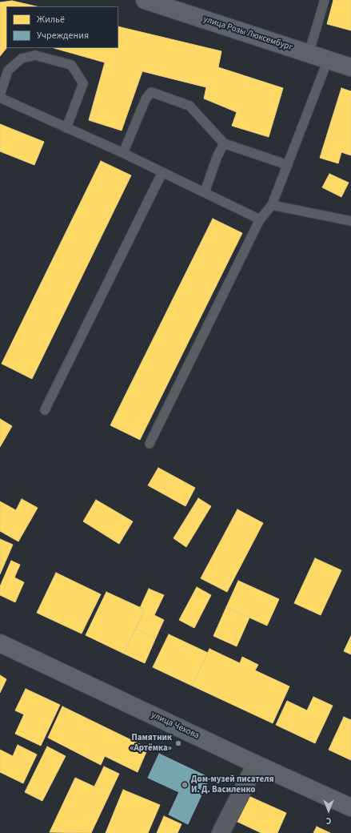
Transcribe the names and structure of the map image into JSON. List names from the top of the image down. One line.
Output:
{"streets":{"main road":["улица Розы Люксембург","улица Чехова"]},"places":["Памятник «Артёмка»","Дом-музей писателя И. Д. Василенко"],"legend":["Жильё","Учреждения"],"north":"bottom"}
